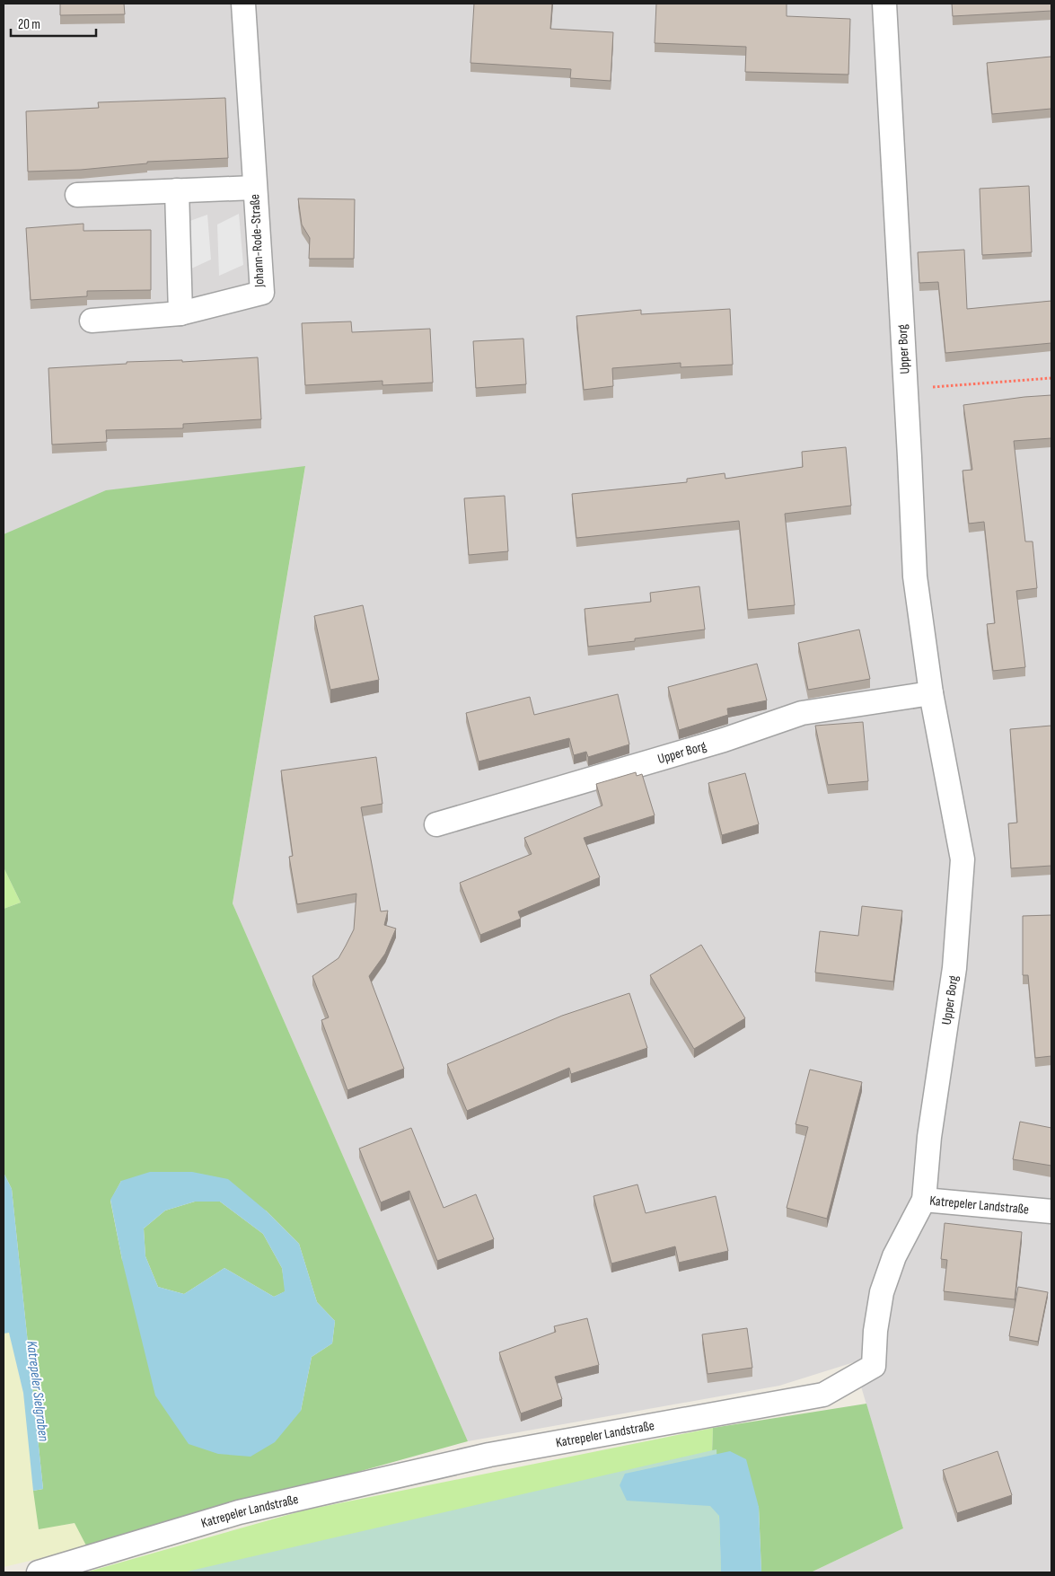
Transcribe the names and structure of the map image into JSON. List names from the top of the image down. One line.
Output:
{"streets":{"street":["Johann-Rode-Straße","Upper Borg","Katrepeler Landstraße"]},"crossings":[["Upper Borg","Katrepeler Landstraße"]],"water":["Katrepeler Sielgraben"],"scale_bar":"20 m"}
